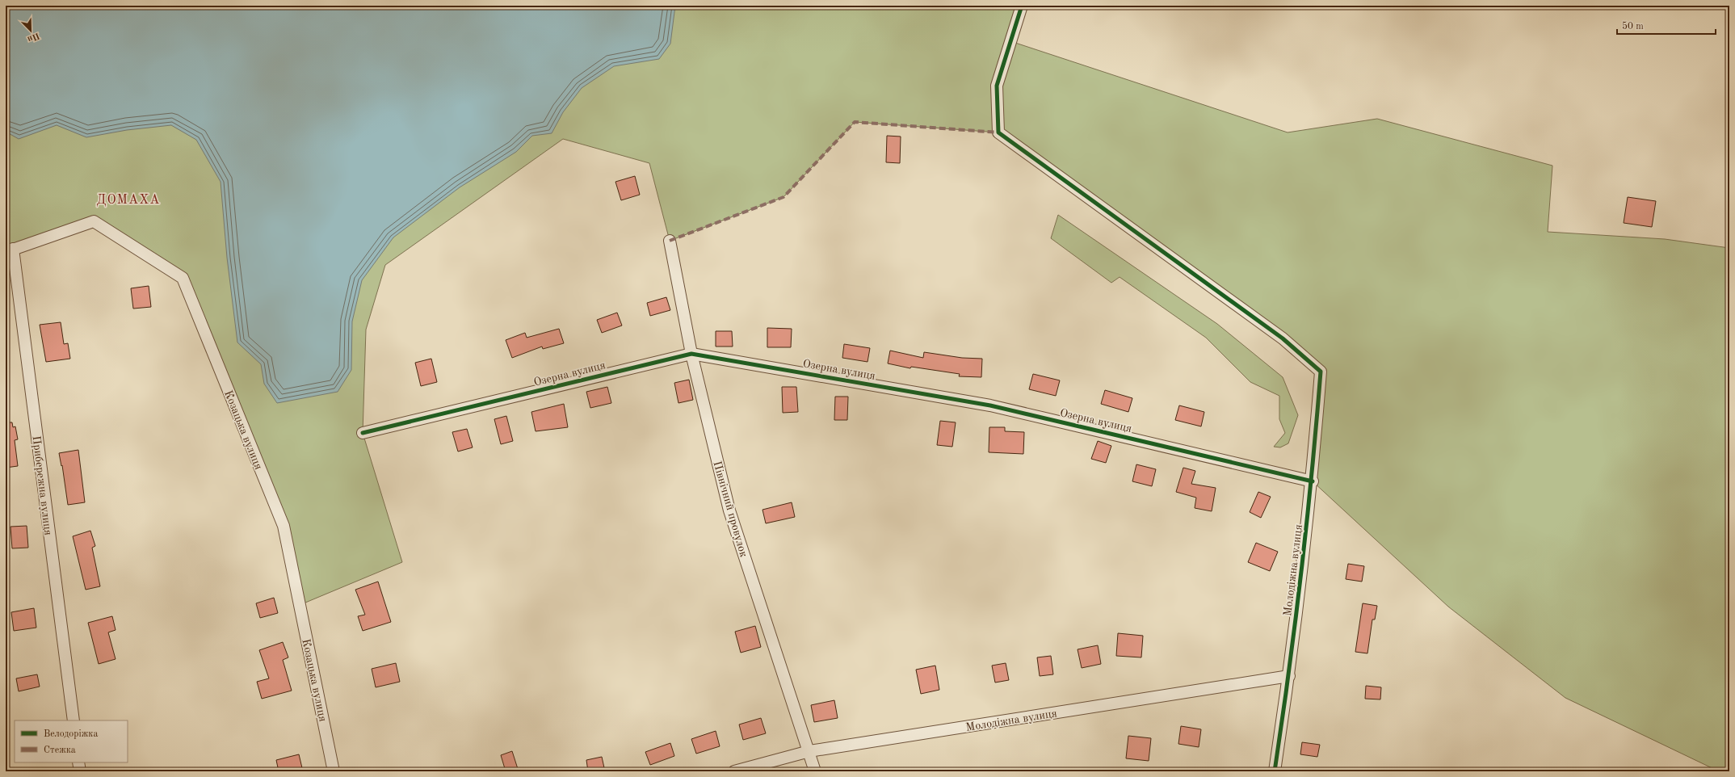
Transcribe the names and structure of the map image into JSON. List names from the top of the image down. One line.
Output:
{"streets":{"street":["Озерна вулиця","Козацька вулиця","Прибережна вулиця","Північний провулок","Молодіжна вулиця"]},"crossings":[["Озерна вулиця","Північний провулок"],["Озерна вулиця","Молодіжна вулиця"],["Козацька вулиця","Прибережна вулиця"],["Північний провулок","Молодіжна вулиця"]],"districts":["ДОМАХА"],"legend":["Велодоріжка","Стежка"],"scale_bar":"50 m","north":"bottom right"}
